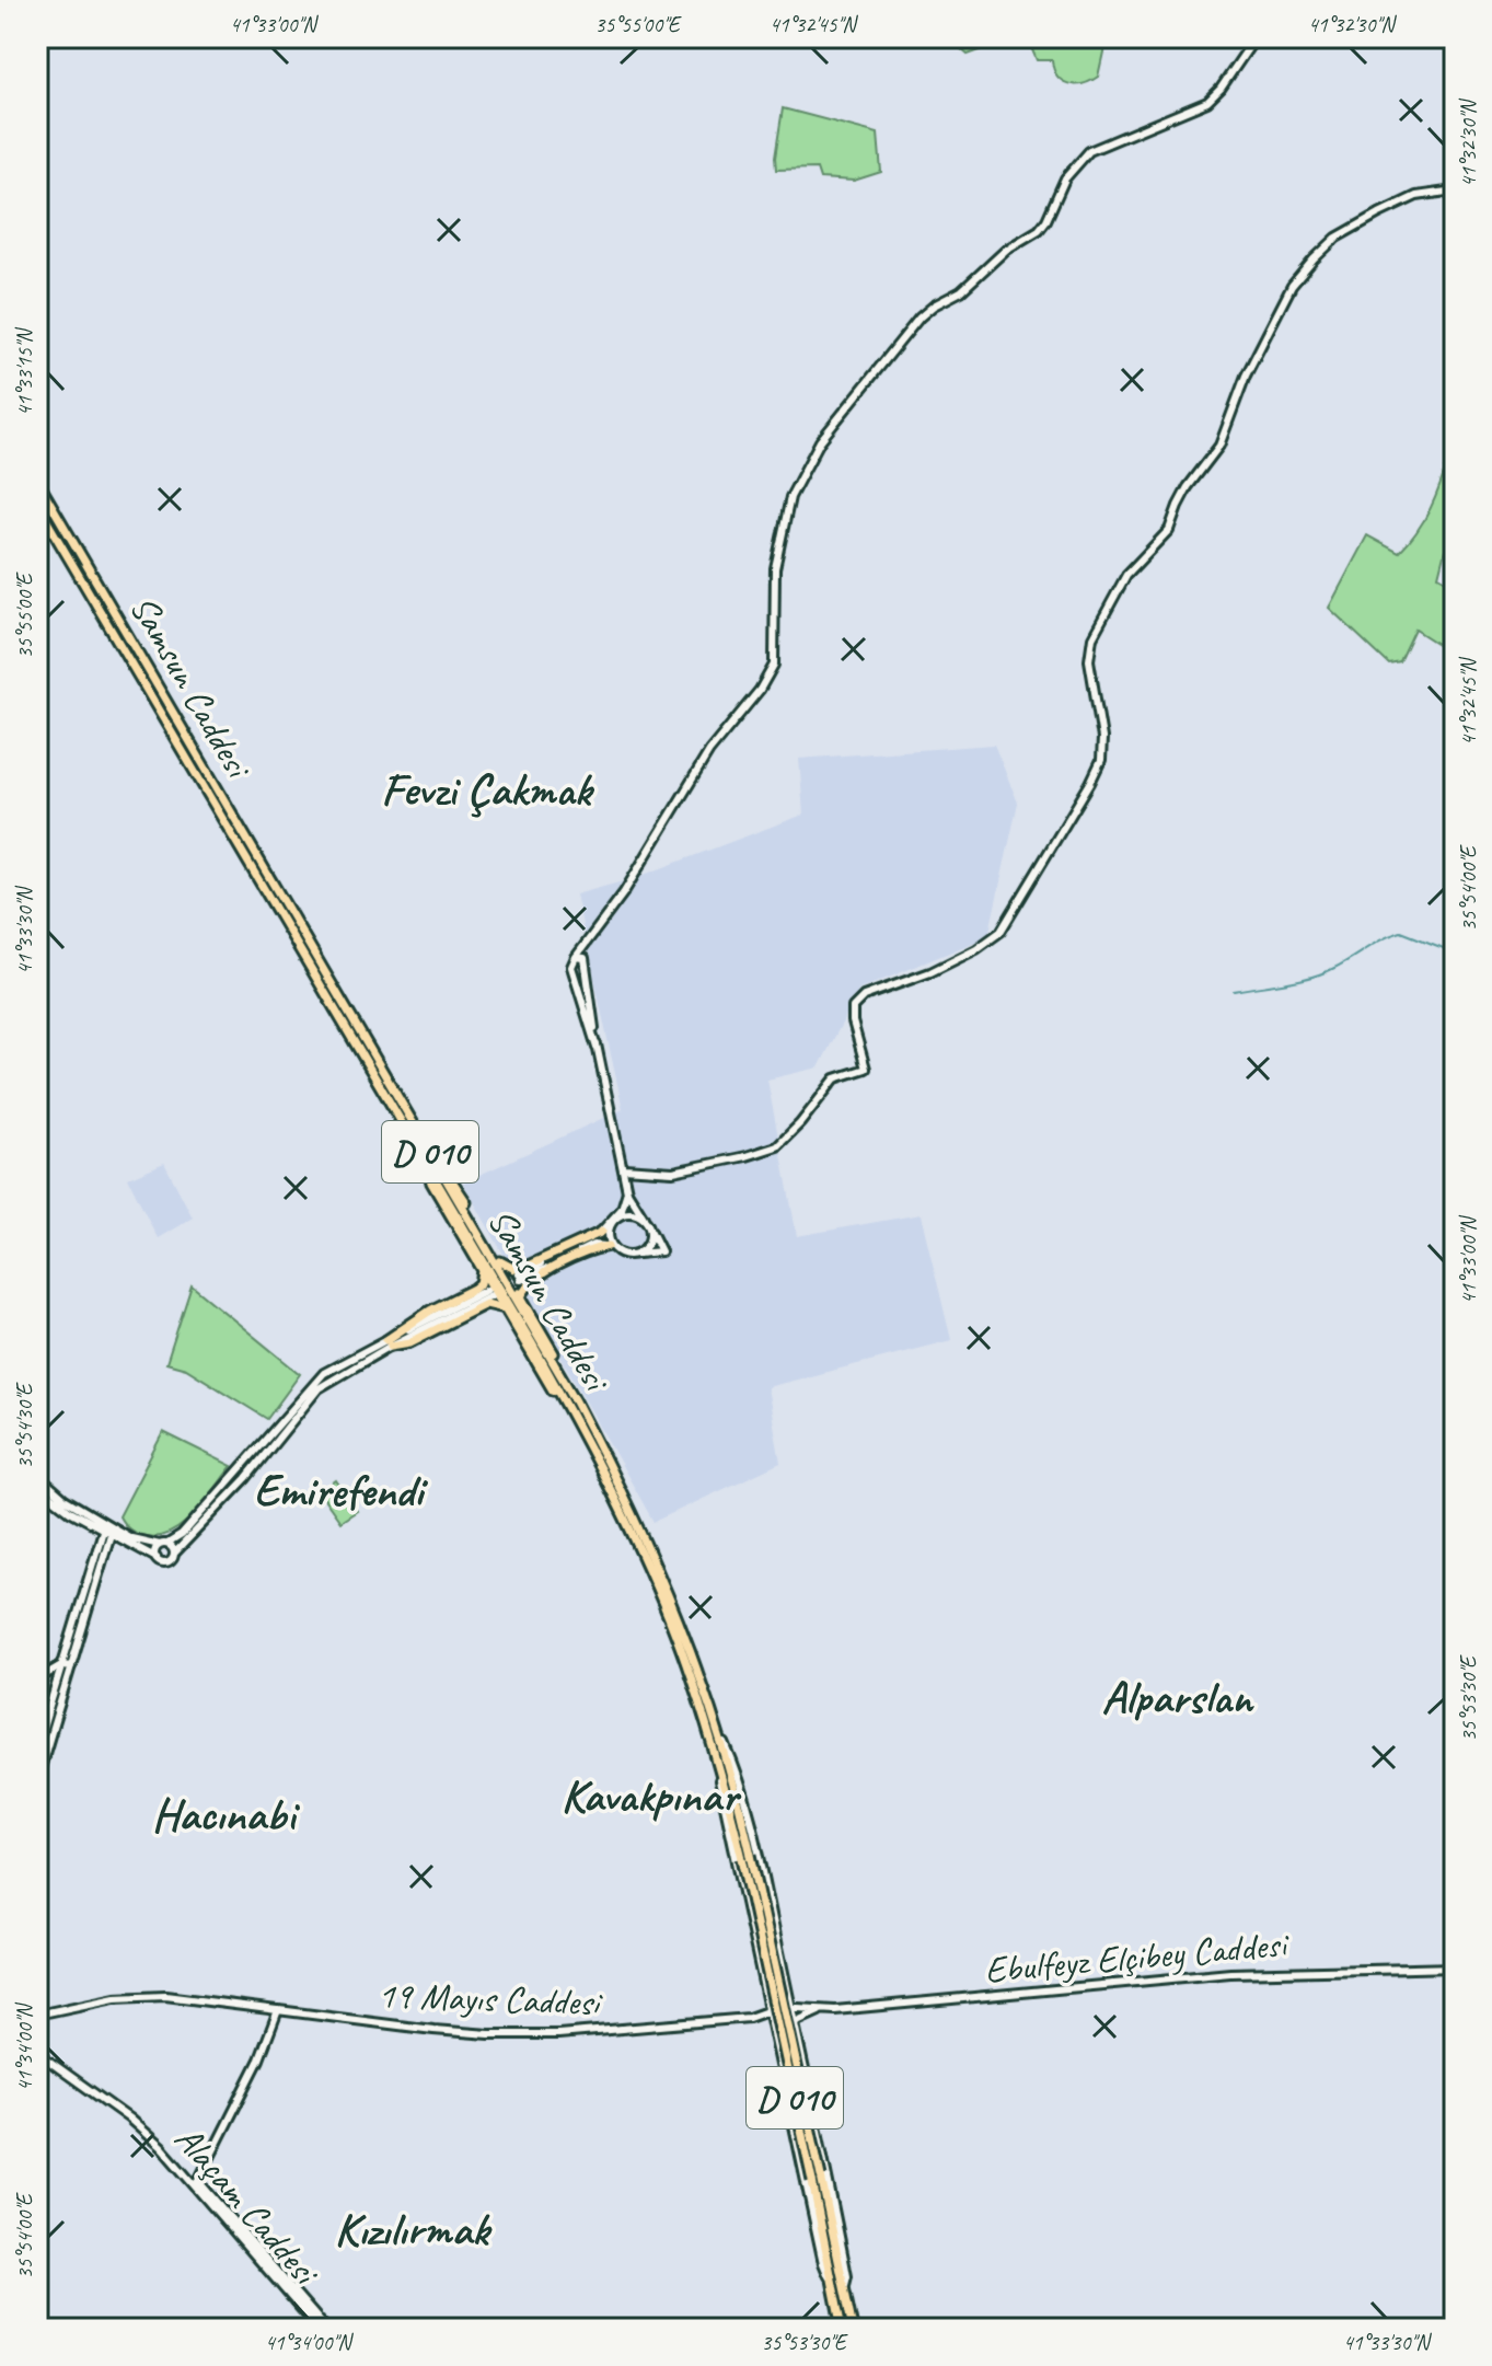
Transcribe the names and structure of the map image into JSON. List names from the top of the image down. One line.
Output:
{"streets":{"highway":["Samsun Caddesi","D 010"],"street":["Ebulfeyz Elçibey Caddesi","19 Mayıs Caddesi","Alaçam Caddesi"]},"crossings":[["Samsun Caddesi","D 010"],["Samsun Caddesi","Ebulfeyz Elçibey Caddesi"],["Samsun Caddesi","19 Mayıs Caddesi"],["D 010","Ebulfeyz Elçibey Caddesi"],["D 010","19 Mayıs Caddesi"],["Ebulfeyz Elçibey Caddesi","19 Mayıs Caddesi"]],"districts":["Fevzi Çakmak","Emirefendi","Alparslan","Kavakpınar","Hacınabi","Kızılırmak"],"coordinates":["41°33'00\"N","35°55'00\"E","41°32'45\"N","41°32'30\"N","41°33'15\"N","35°54'00\"E","41°33'30\"N","35°54'30\"E","35°53'30\"E","41°34'00\"N"]}
